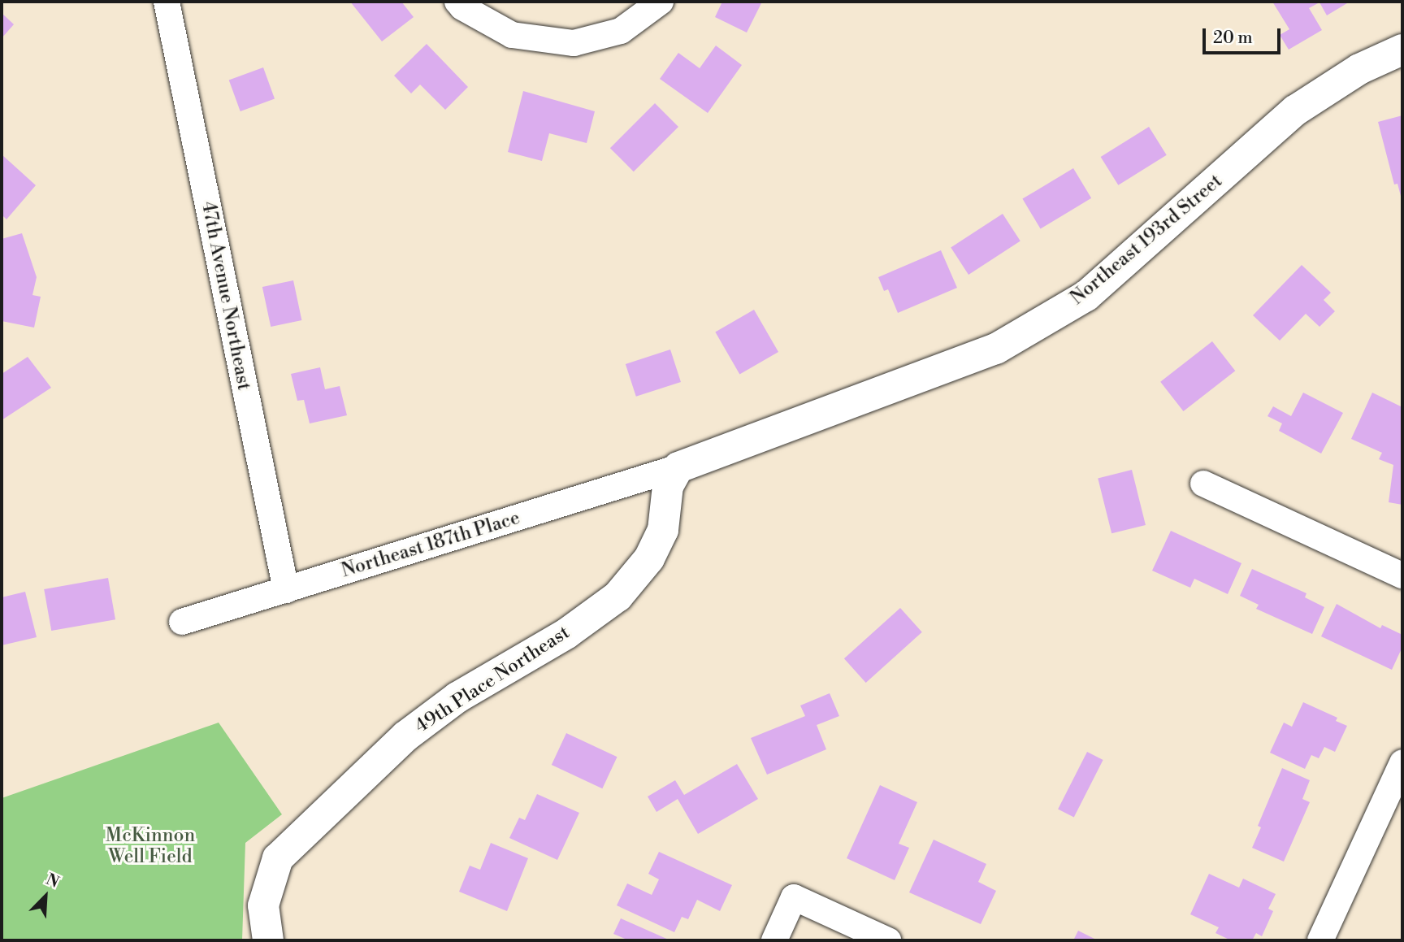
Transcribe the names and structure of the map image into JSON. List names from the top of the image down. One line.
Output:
{"streets":{"street":["Northeast 193rd Street","47th Avenue Northeast","Northeast 187th Place","49th Place Northeast"]},"crossings":[["Northeast 193rd Street","Northeast 187th Place"],["Northeast 193rd Street","49th Place Northeast"],["47th Avenue Northeast","Northeast 187th Place"],["Northeast 187th Place","49th Place Northeast"]],"parks":["McKinnon Well Field"],"scale_bar":"20 m","north":"top right"}
